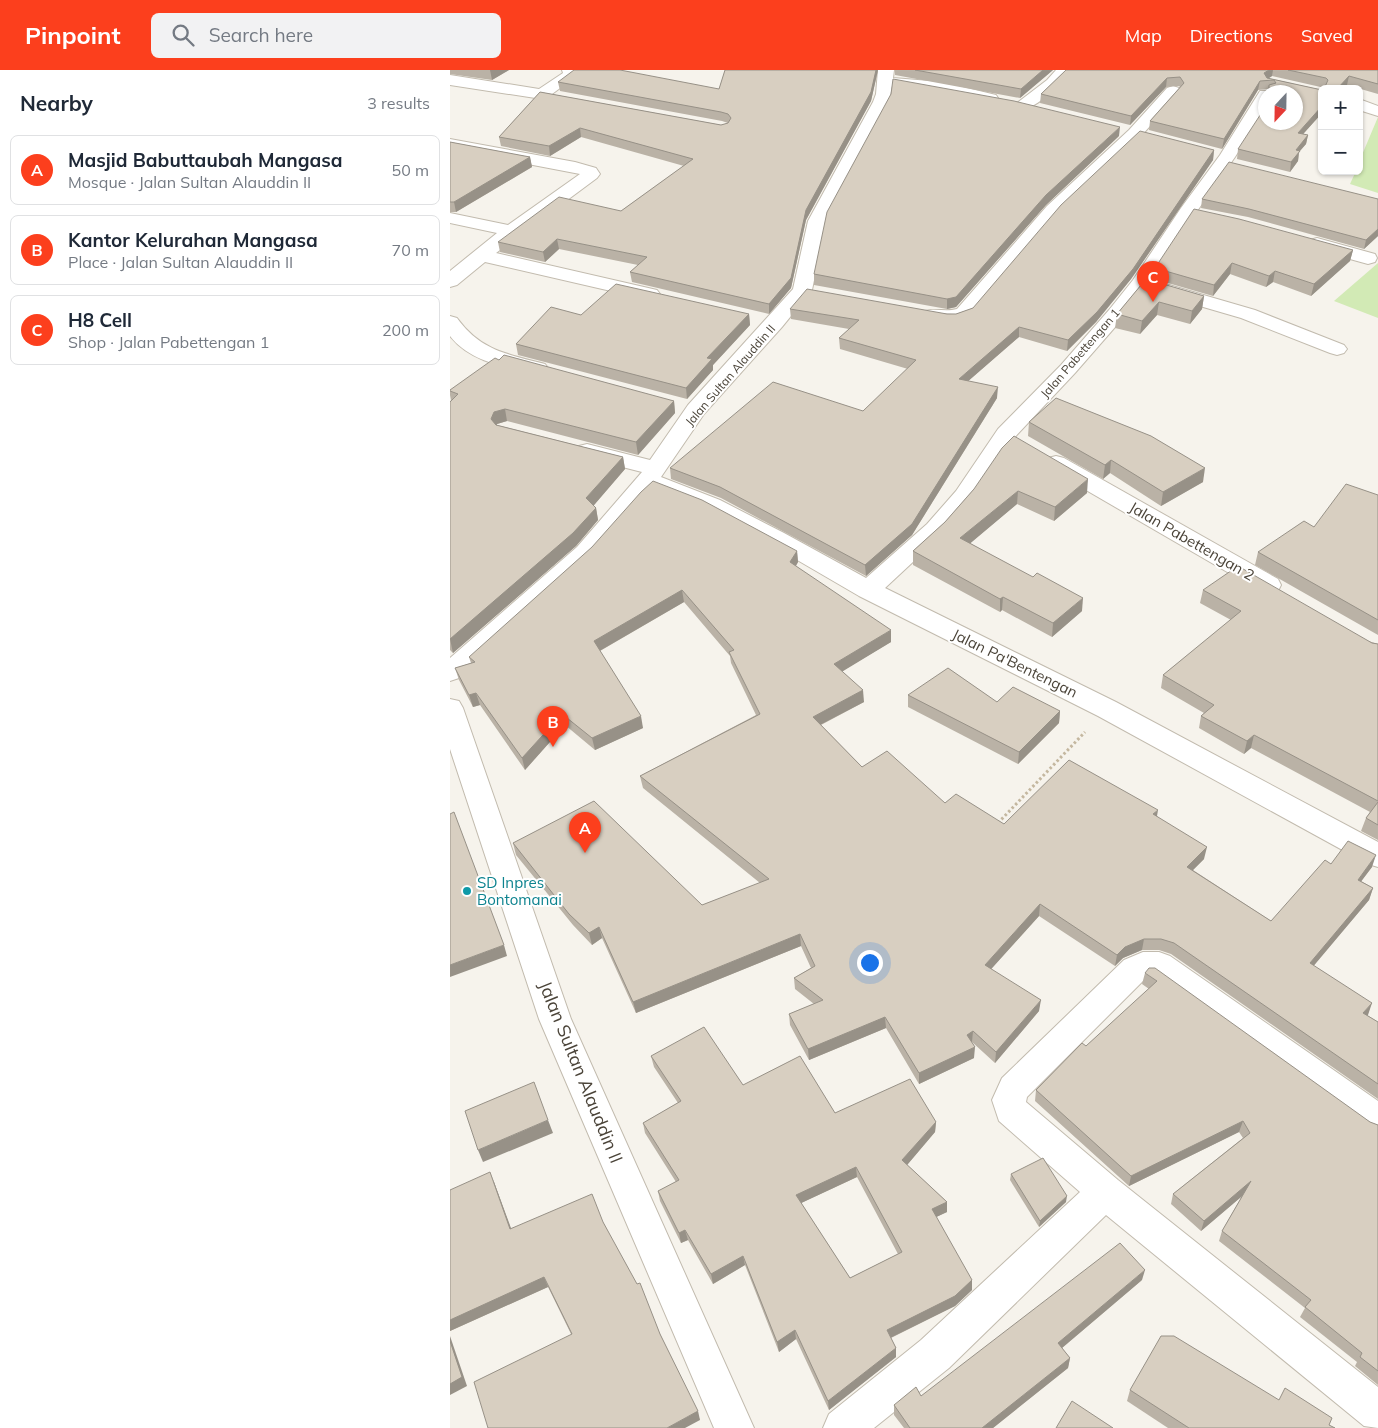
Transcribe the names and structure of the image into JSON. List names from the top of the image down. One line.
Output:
{"streets":{"street":["Jalan Pabettengan 1","Jalan Sultan Alauddin II","Jalan Pabettengan 2","Jalan Pa'Bentengan"]},"crossings":[["Jalan Pabettengan 1","Jalan Pabettengan 2"],["Jalan Pabettengan 1","Jalan Pa'Bentengan"],["Jalan Sultan Alauddin II","Jalan Pa'Bentengan"]],"places":["SD Inpres Bontomanai"],"north":"bottom","page":{"header":"Pinpoint","search":"Search here","nav":["Map","Directions","Saved"],"heading":["Nearby","3 results"],"map_buttons":["+","−"],"list":[{"mark":"A","name":"Masjid Babuttaubah Mangasa","note":"Mosque · Jalan Sultan Alauddin II","value":"50 m"},{"mark":"B","name":"Kantor Kelurahan Mangasa","note":"Place · Jalan Sultan Alauddin II","value":"70 m"},{"mark":"C","name":"H8 Cell","note":"Shop · Jalan Pabettengan 1","value":"200 m"}],"pins":["C","B","A"]}}
